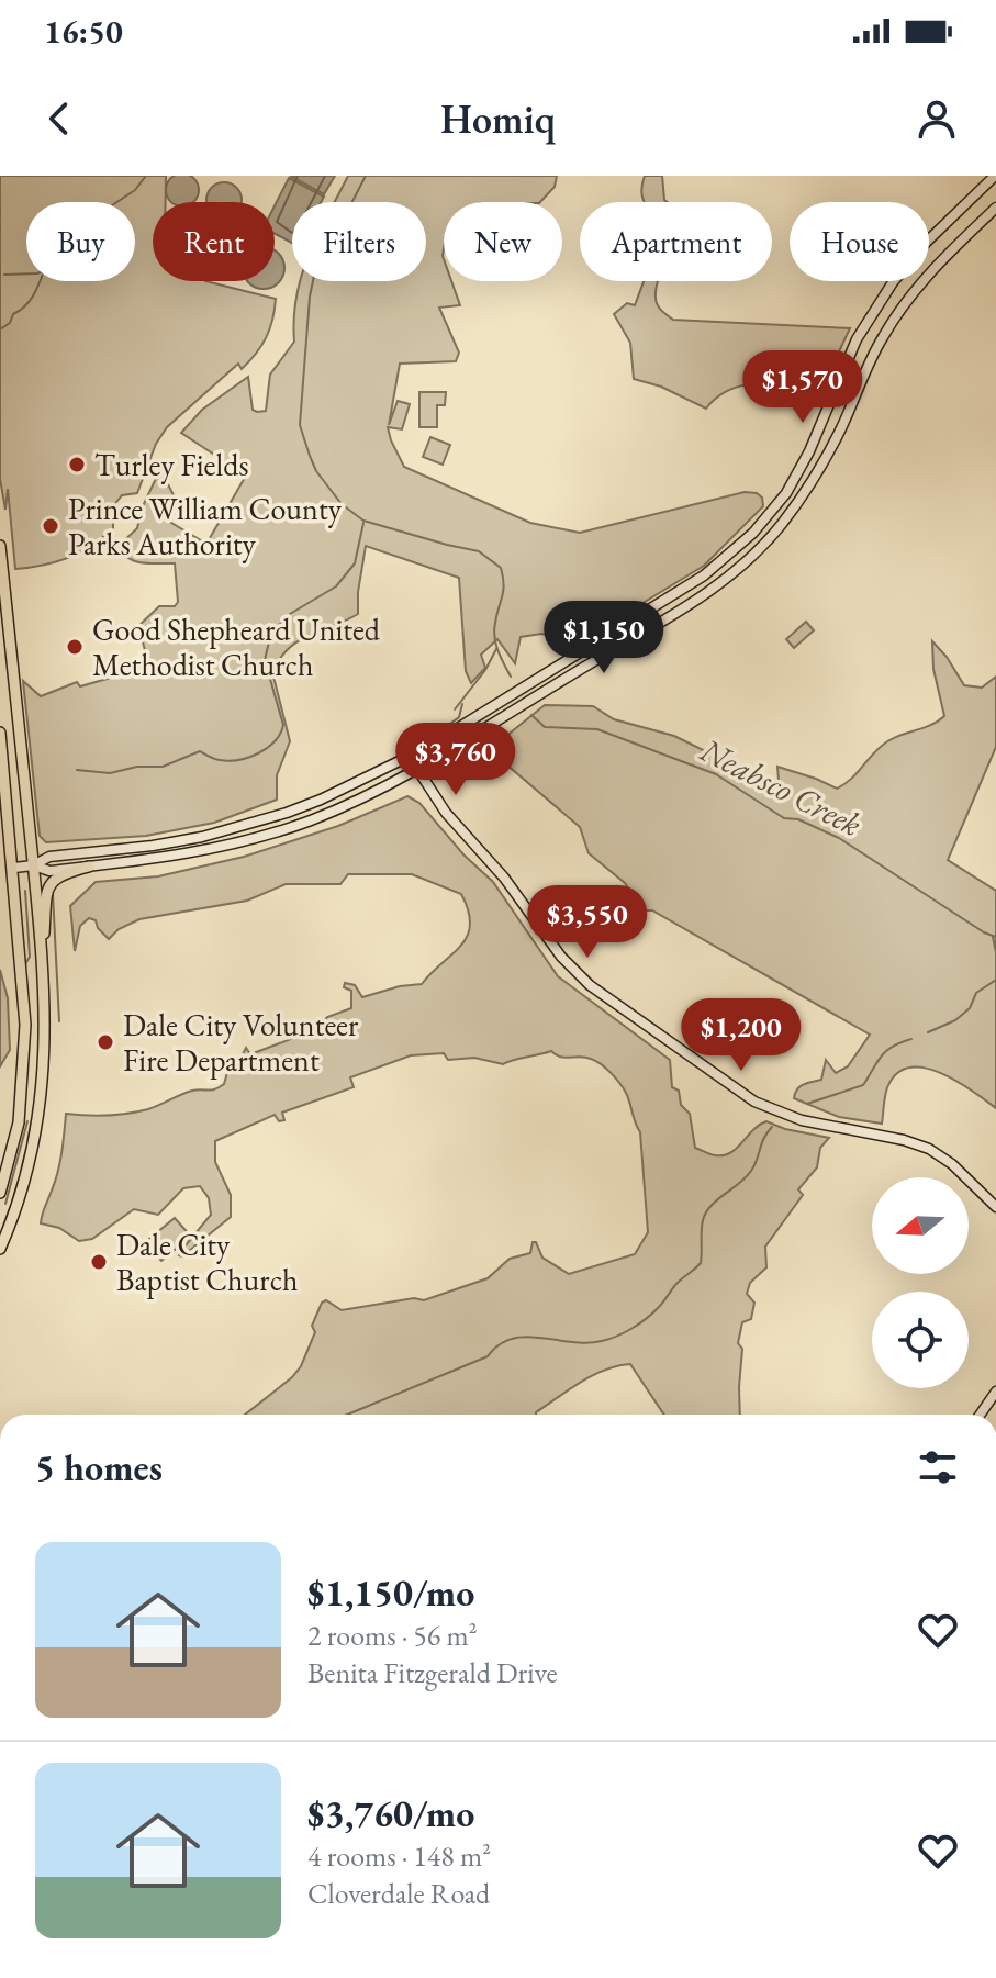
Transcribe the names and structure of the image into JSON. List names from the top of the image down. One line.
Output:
{"water":["Neabsco Creek"],"places":["Turley Fields","Prince William County Parks Authority","Good Shepheard United Methodist Church","Dale City Volunteer Fire Department","Dale City Baptist Church"],"north":"left","page":{"status":"16:50","header":"Homiq","chip":["Buy","Rent","Filters","New","Apartment","House"],"price":["$1,570","$1,150","$3,760","$3,550","$1,200"],"heading":"5 homes","list":[{"name":"$1,150/mo","note":"2 rooms · 56 m² · Benita Fitzgerald Drive"},{"name":"$3,760/mo","note":"4 rooms · 148 m² · Cloverdale Road"}]}}
